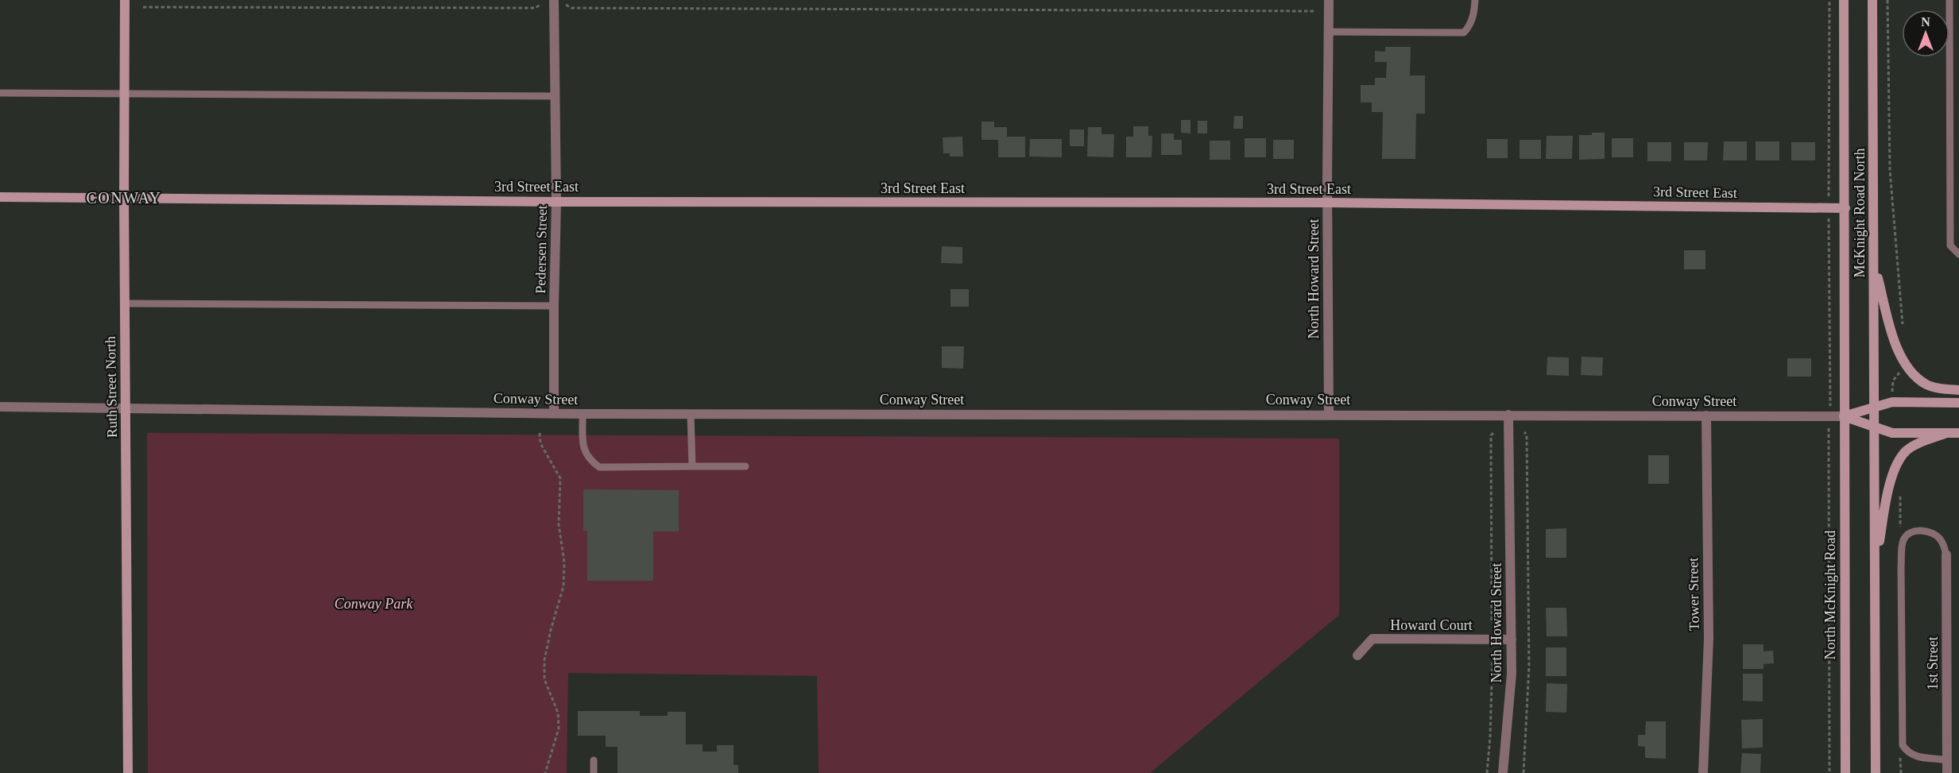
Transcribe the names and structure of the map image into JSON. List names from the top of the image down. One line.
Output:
{"streets":{"street":["3rd Street East","McKnight Road North","Pedersen Street","North Howard Street","Ruth Street North","Conway Street","Tower Street","North McKnight Road","Howard Court","1st Street"]},"crossings":[["3rd Street East","McKnight Road North"],["3rd Street East","Pedersen Street"],["3rd Street East","North Howard Street"],["3rd Street East","Ruth Street North"],["McKnight Road North","Conway Street"],["McKnight Road North","North McKnight Road"],["Pedersen Street","Conway Street"],["North Howard Street","Conway Street"],["North Howard Street","Howard Court"],["Ruth Street North","Conway Street"],["Conway Street","Tower Street"],["Conway Street","North McKnight Road"]],"districts":["CONWAY"],"parks":["Conway Park"],"north":"top"}
